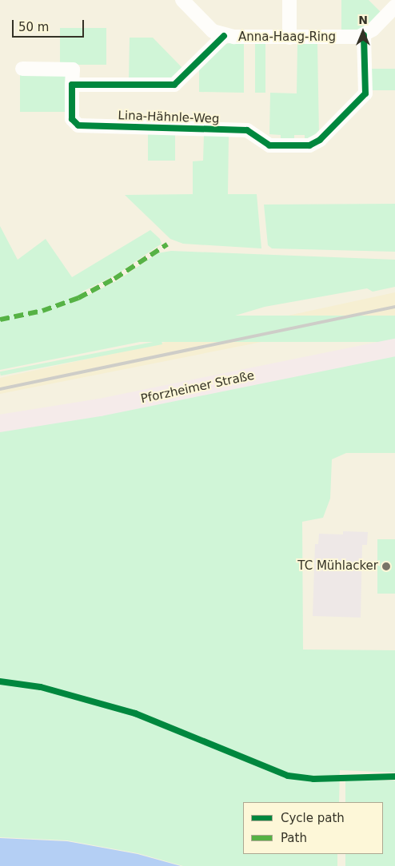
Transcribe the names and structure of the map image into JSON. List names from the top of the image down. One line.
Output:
{"streets":{"main road":["Pforzheimer Straße"],"street":["Anna-Haag-Ring","Lina-Hähnle-Weg"]},"crossings":[["Anna-Haag-Ring","Lina-Hähnle-Weg"]],"places":["TC Mühlacker"],"legend":["Cycle path","Path"],"scale_bar":"50 m","north":"top"}
